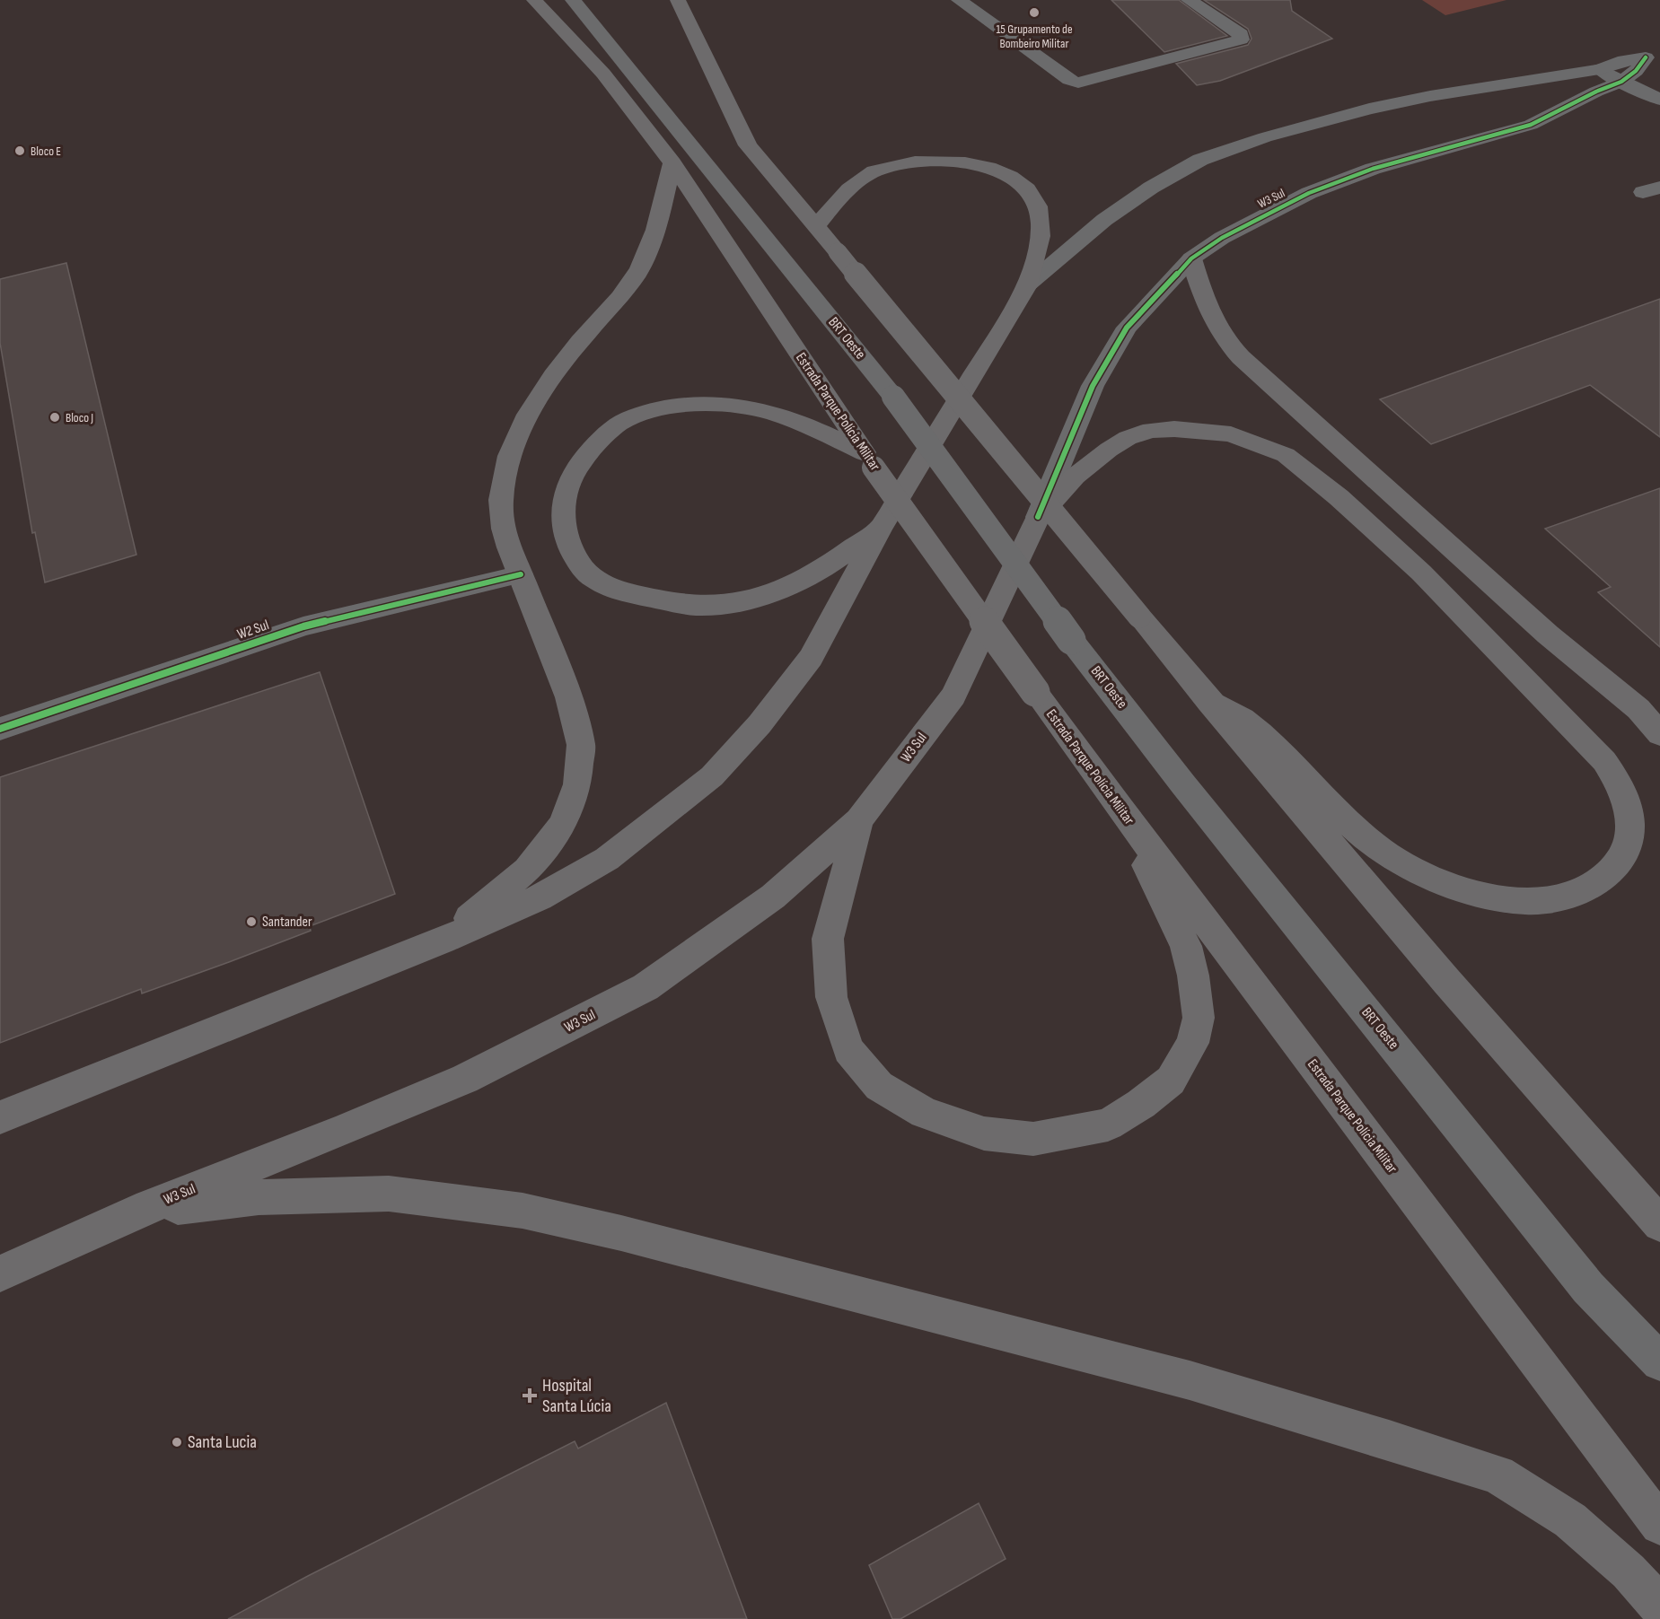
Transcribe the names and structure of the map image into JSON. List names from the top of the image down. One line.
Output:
{"streets":{"main road":["W3 Sul","Estrada Parque Polícia Militar"],"street":["BRT Oeste","W2 Sul"]},"places":{"other":["15 Grupamento de Bombeiro Militar","Bloco E","Bloco J","Santander","Santa Lucia"],"health":["Hospital Santa Lúcia"]}}
